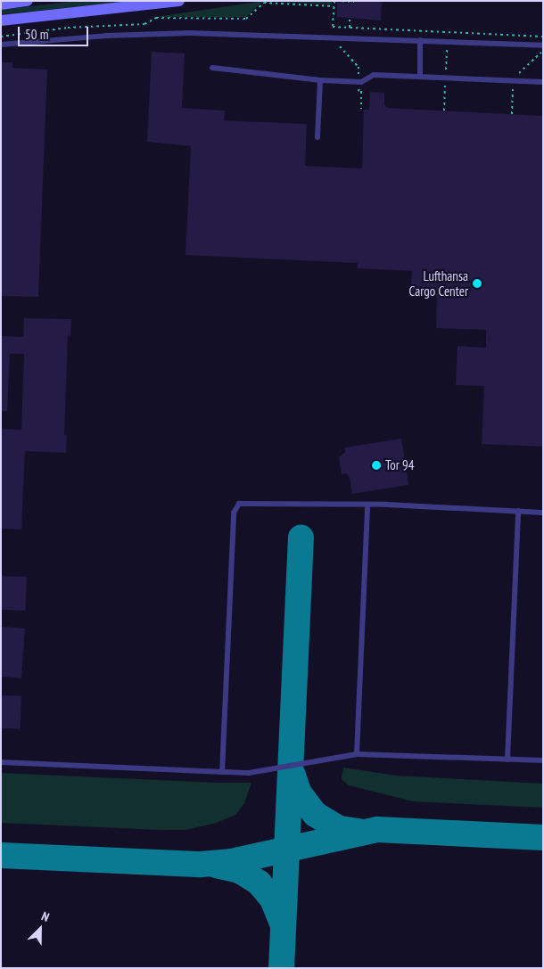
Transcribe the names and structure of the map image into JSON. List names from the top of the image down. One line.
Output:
{"places":["Lufthansa Cargo Center","Tor 94"],"scale_bar":"50 m","north":"top right"}
